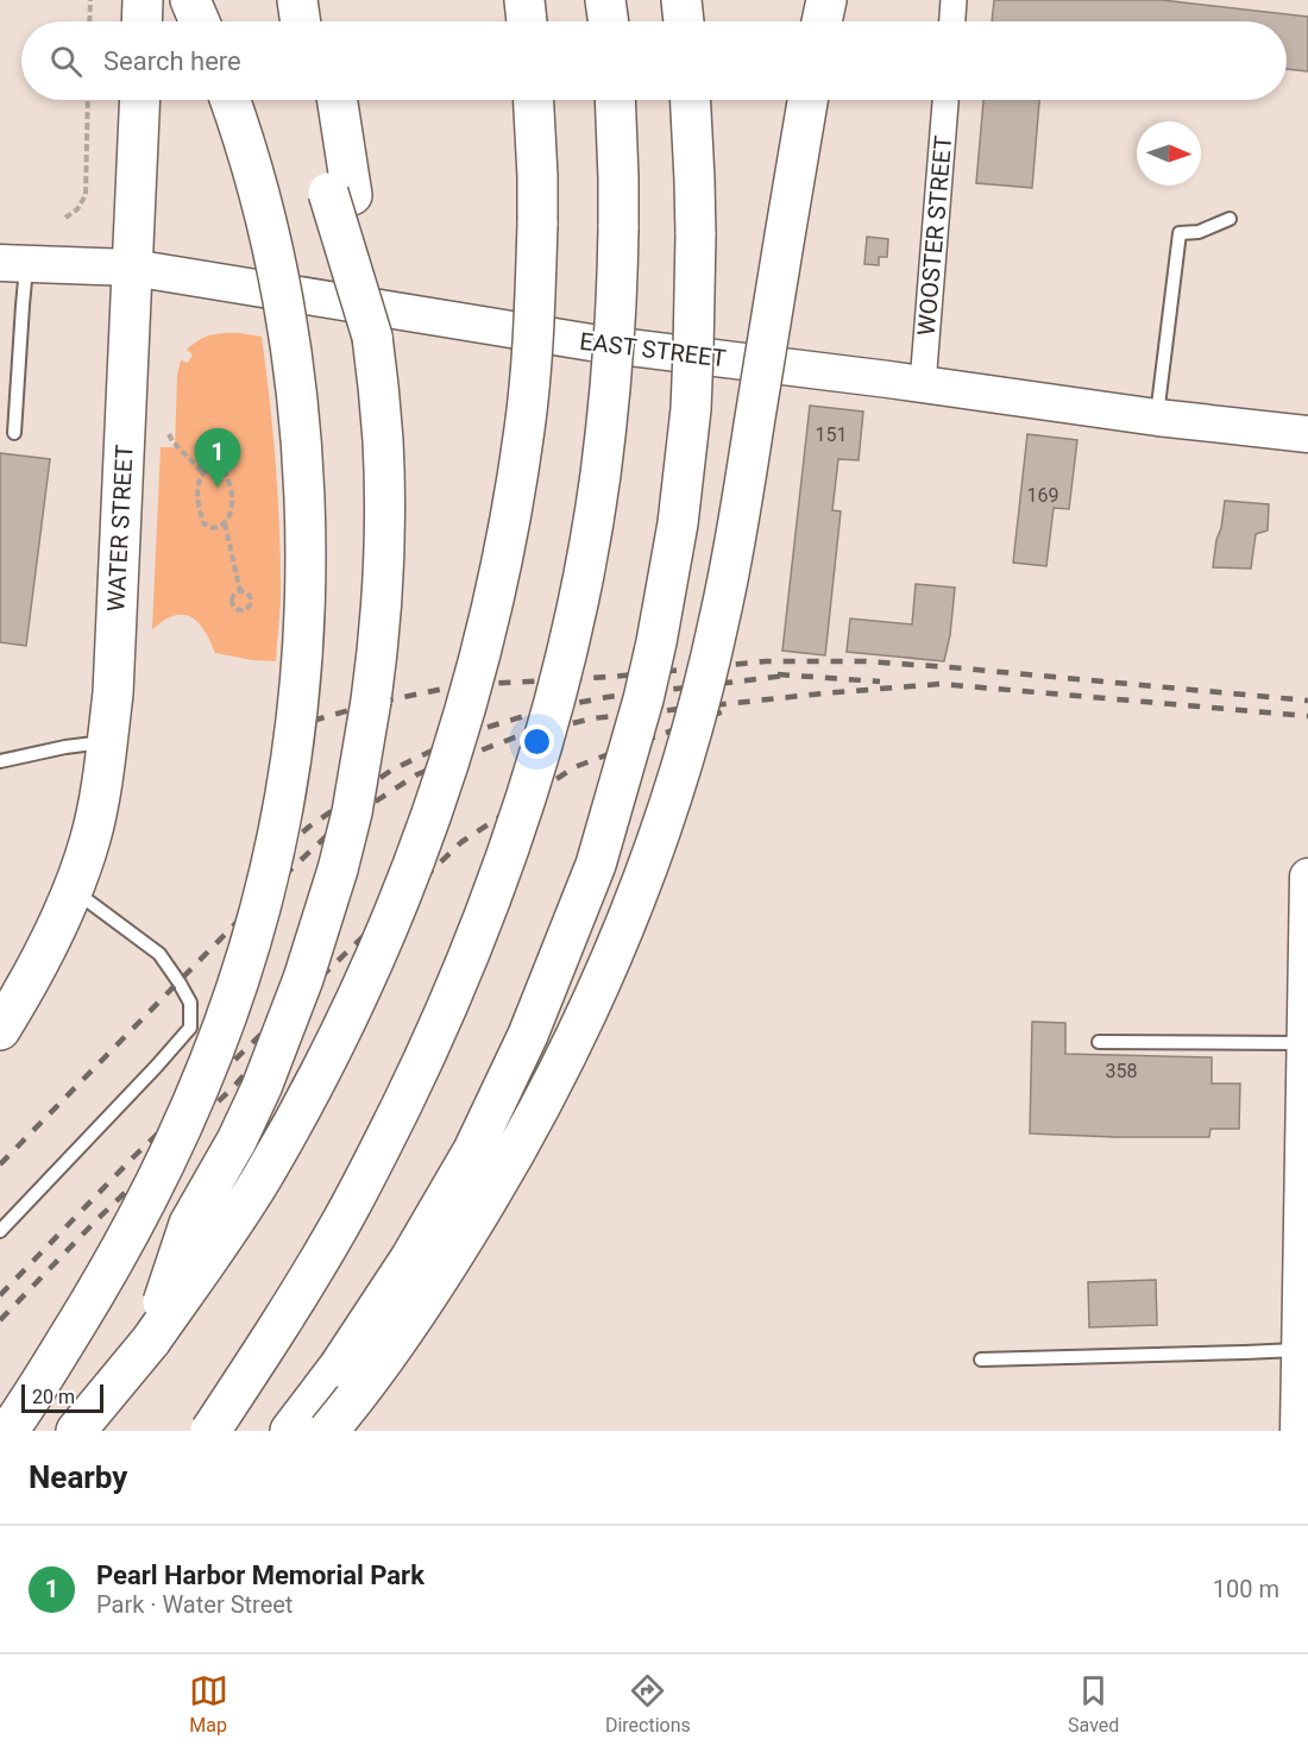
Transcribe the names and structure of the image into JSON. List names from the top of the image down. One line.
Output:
{"streets":{"main road":["EAST STREET","WATER STREET"],"street":["WOOSTER STREET"]},"crossings":[["WOOSTER STREET","EAST STREET"],["EAST STREET","WATER STREET"]],"house_numbers":["151","169","358"],"scale_bar":"20 m","north":"right","page":{"search":"Search here","pins":"1","scale":"20 m","heading":"Nearby","list":[{"mark":"1","name":"Pearl Harbor Memorial Park","note":"Park · Water Street","value":"100 m"}],"nav":["Map","Directions","Saved"]}}
